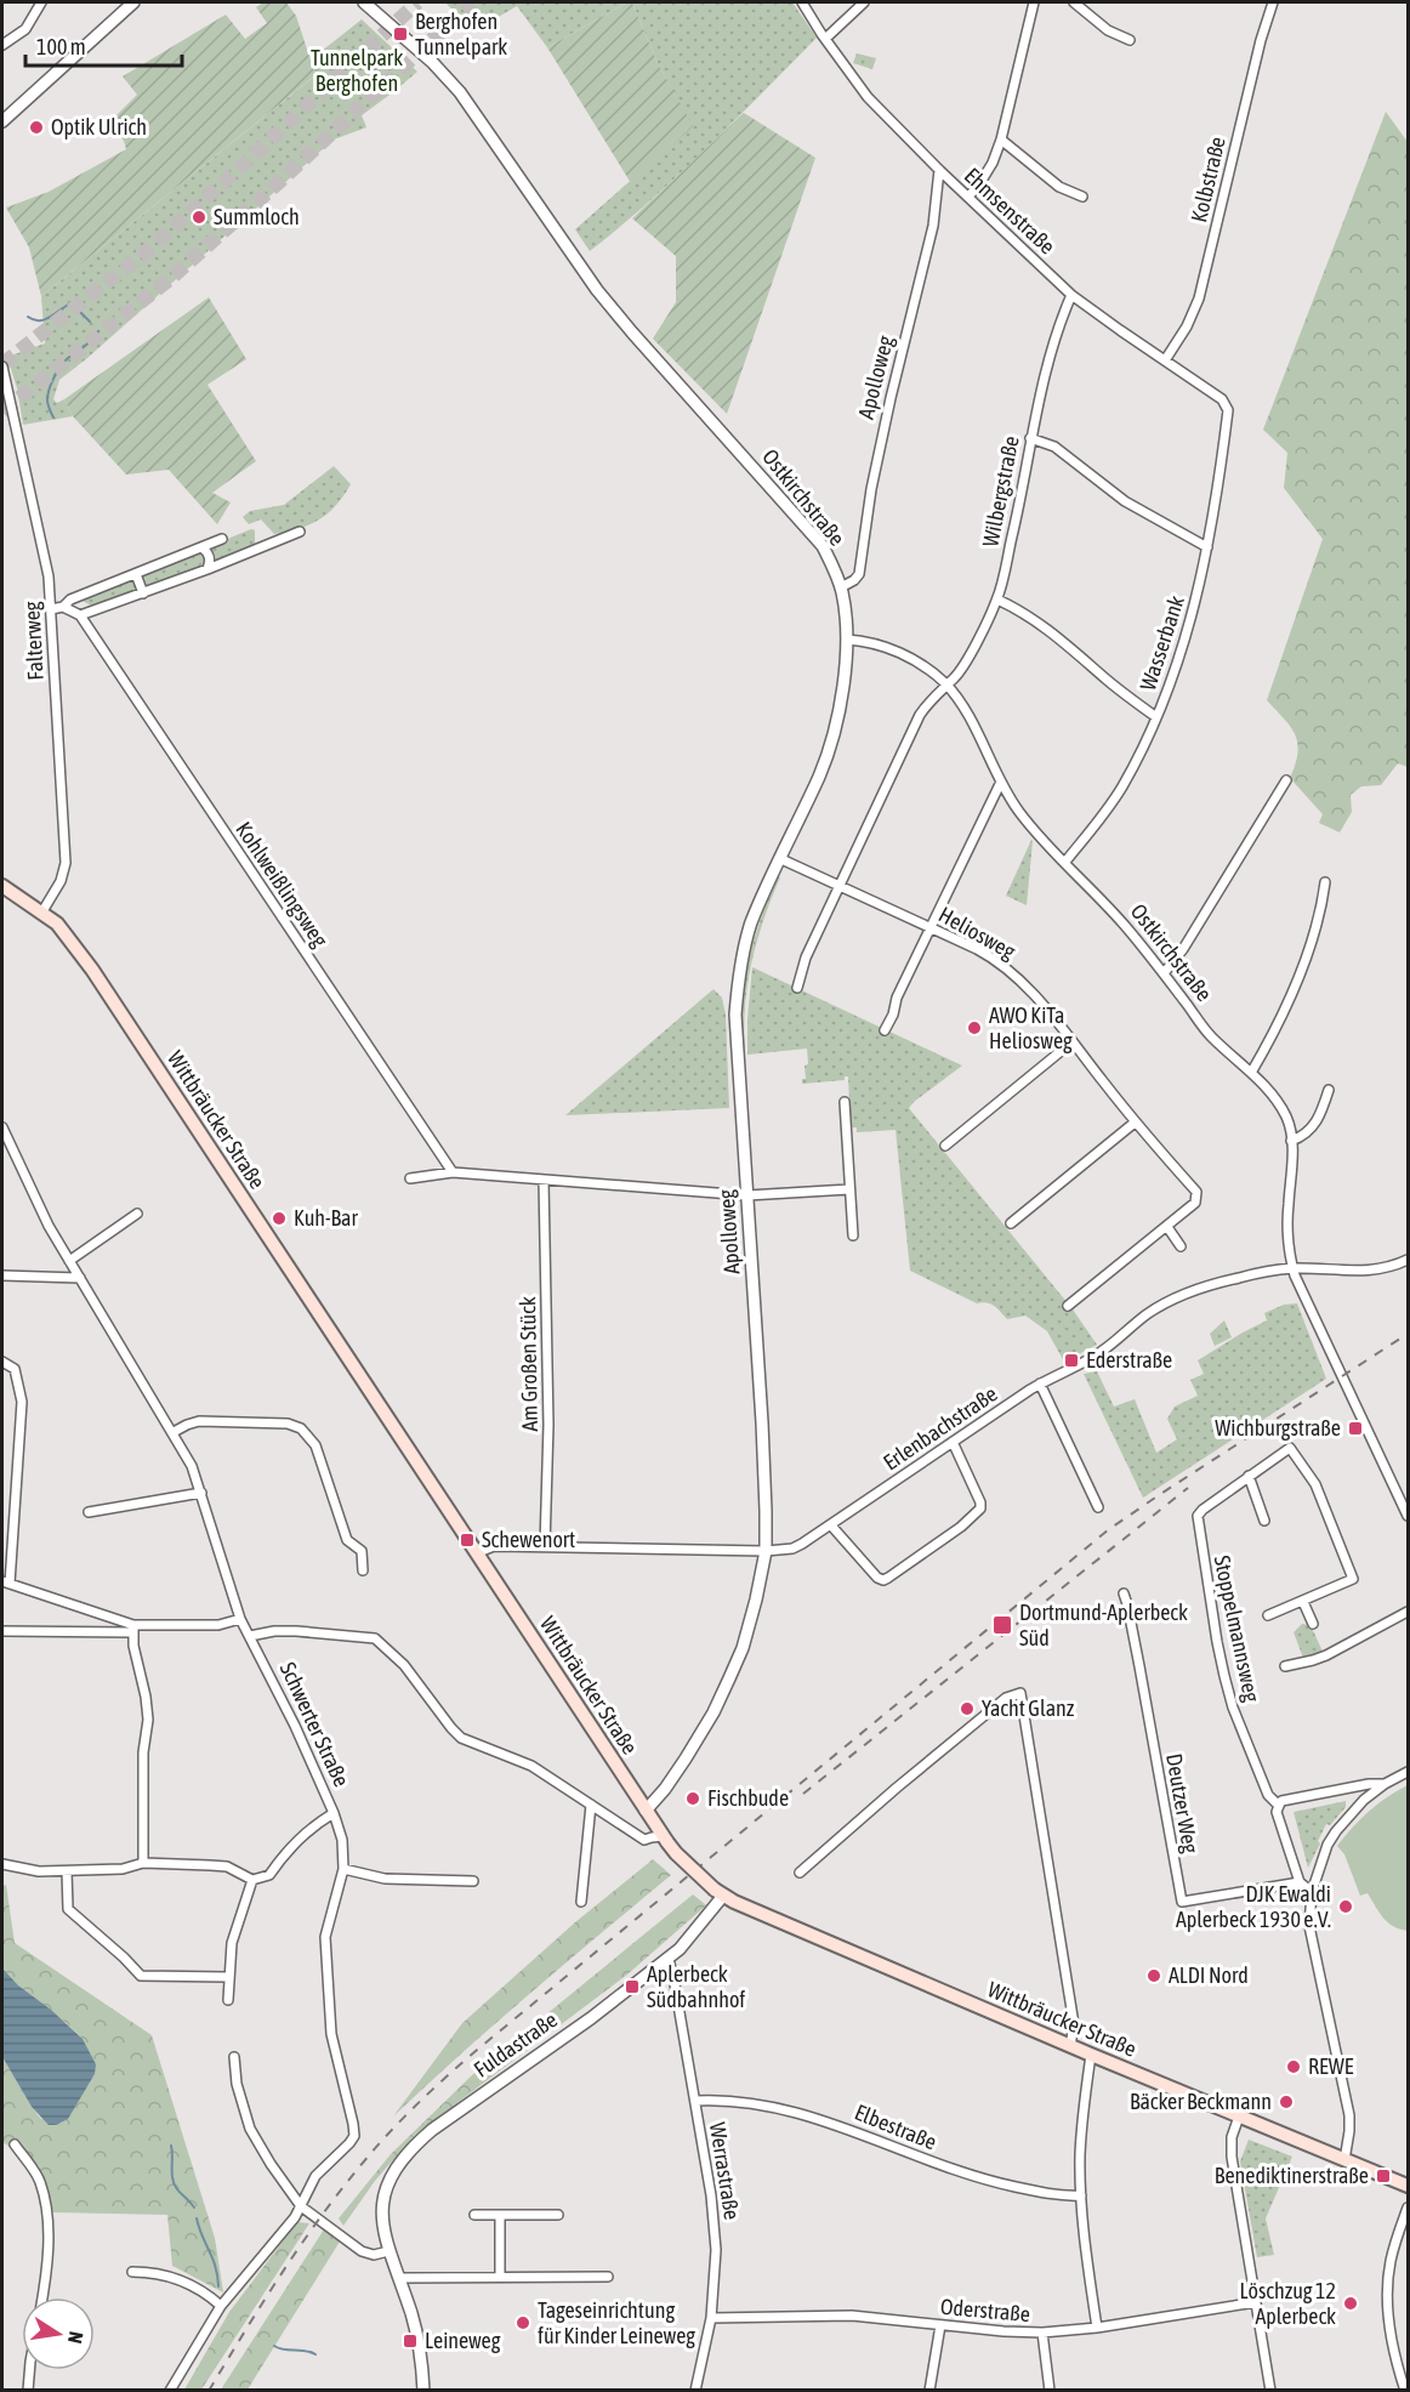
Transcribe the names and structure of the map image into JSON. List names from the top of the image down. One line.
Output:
{"streets":{"main road":["Wittbräucker Straße"],"street":["Kolbstraße","Ehmsenstraße","Apolloweg","Wilbergstraße","Ostkirchstraße","Falterweg","Wasserbank","Kohlweißlingsweg","Heliosweg","Am Großen Stück","Erlenbachstraße","Stoppelmannsweg","Schwerter Straße","Deutzer Weg","Fuldastraße","Elbestraße","Werrastraße","Oderstraße"]},"crossings":[["Kolbstraße","Ehmsenstraße"],["Ehmsenstraße","Apolloweg"],["Ehmsenstraße","Wilbergstraße"],["Ehmsenstraße","Wasserbank"],["Apolloweg","Ostkirchstraße"],["Apolloweg","Heliosweg"],["Apolloweg","Wittbräucker Straße"],["Apolloweg","Erlenbachstraße"],["Wilbergstraße","Ostkirchstraße"],["Wilbergstraße","Heliosweg"],["Ostkirchstraße","Wasserbank"],["Ostkirchstraße","Erlenbachstraße"],["Falterweg","Wittbräucker Straße"],["Wittbräucker Straße","Erlenbachstraße"],["Wittbräucker Straße","Fuldastraße"],["Am Großen Stück","Erlenbachstraße"],["Stoppelmannsweg","Deutzer Weg"],["Fuldastraße","Werrastraße"],["Elbestraße","Werrastraße"],["Werrastraße","Oderstraße"]],"parks":["Tunnelpark Berghofen"],"places":{"transit":["Berghofen Tunnelpark","Ederstraße","Wichburgstraße","Schewenort","Dortmund-Aplerbeck Süd","Aplerbeck Südbahnhof","Benediktinerstraße","Leineweg"],"other":["Optik Ulrich","Summloch","AWO KiTa Heliosweg","Kuh-Bar","Yacht Glanz","Fischbude","DJK Ewaldi Aplerbeck 1930 e.V.","ALDI Nord","REWE","Bäcker Beckmann","Löschzug 12 Aplerbeck","Tageseinrichtung für Kinder Leineweg"]},"scale_bar":"100 m","north":"right"}
